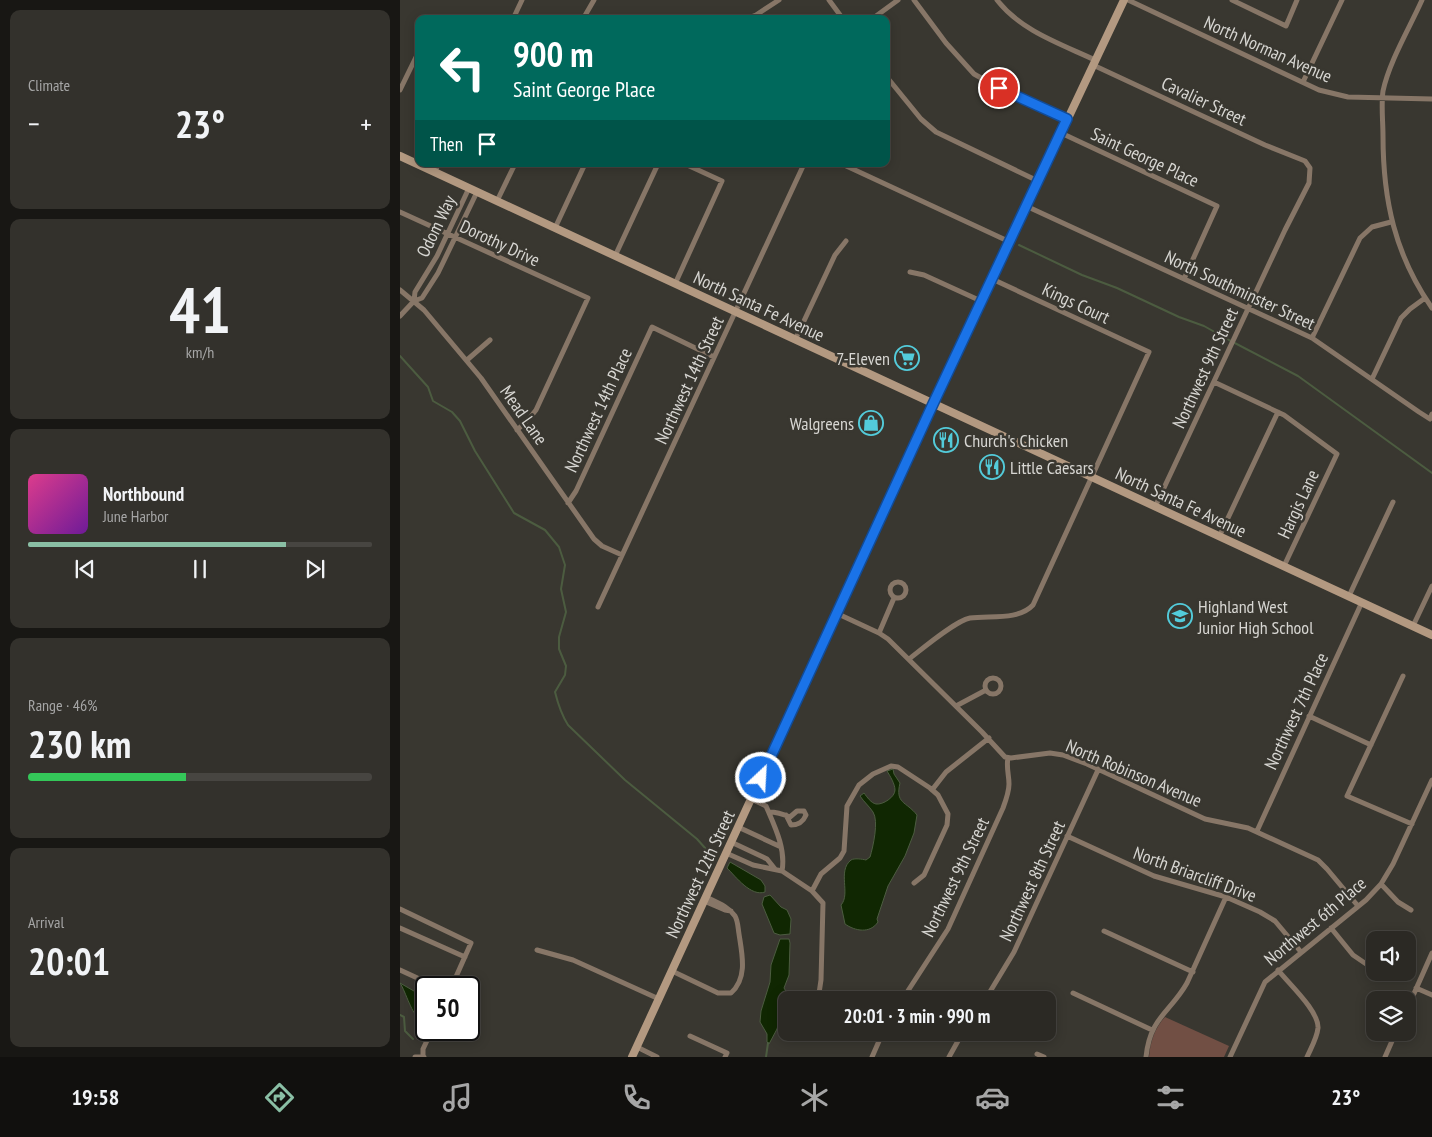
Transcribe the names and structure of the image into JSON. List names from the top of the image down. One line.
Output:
{"streets":{"main road":["North Santa Fe Avenue","Northwest 12th Street"],"street":["North Norman Avenue","Cavalier Street","Saint George Place","Odom Way","Dorothy Drive","North Southminster Street","Kings Court","Northwest 9th Street","Northwest 14th Street","Northwest 14th Place","Mead Lane","Hargis Lane","Northwest 7th Place","North Robinson Avenue","North Briarcliff Drive","Northwest 8th Street","Northwest 6th Place"]},"crossings":[["Cavalier Street","Northwest 9th Street"],["Cavalier Street","Northwest 12th Street"],["Saint George Place","North Southminster Street"],["Saint George Place","Northwest 12th Street"],["Odom Way","Dorothy Drive"],["Odom Way","North Santa Fe Avenue"],["Odom Way","Mead Lane"],["Dorothy Drive","Mead Lane"],["North Southminster Street","Northwest 9th Street"],["North Southminster Street","Northwest 12th Street"],["Kings Court","North Santa Fe Avenue"],["Kings Court","Northwest 12th Street"],["North Santa Fe Avenue","Northwest 9th Street"],["North Santa Fe Avenue","Northwest 14th Street"],["North Santa Fe Avenue","Hargis Lane"],["North Santa Fe Avenue","Northwest 7th Place"],["North Santa Fe Avenue","Northwest 12th Street"],["Northwest 9th Street","North Robinson Avenue"],["Northwest 14th Street","Northwest 14th Place"],["Northwest 14th Street","Mead Lane"],["Northwest 14th Place","Mead Lane"],["Northwest 7th Place","North Robinson Avenue"],["North Robinson Avenue","Northwest 8th Street"],["North Robinson Avenue","Northwest 6th Place"],["North Briarcliff Drive","Northwest 8th Street"],["North Briarcliff Drive","Northwest 6th Place"]],"places":{"supermarket":["7-Eleven"],"shop":["Walgreens"],"restaurant":["Church's Chicken","Little Caesars"],"school or university":["Highland West Junior High School"]},"page":{"tile":["Climate",["41","km/h"],["Range · 46%","230 km"],["Arrival","20:01"]],"turn":["900 m","Saint George Place"],"heat":["−","23°","+"],"then":"Then","song":["Northbound","June Harbor"],"limit":"50","trip":"20:01 · 3 min · 990 m","tabs":["19:58","23°"]}}
